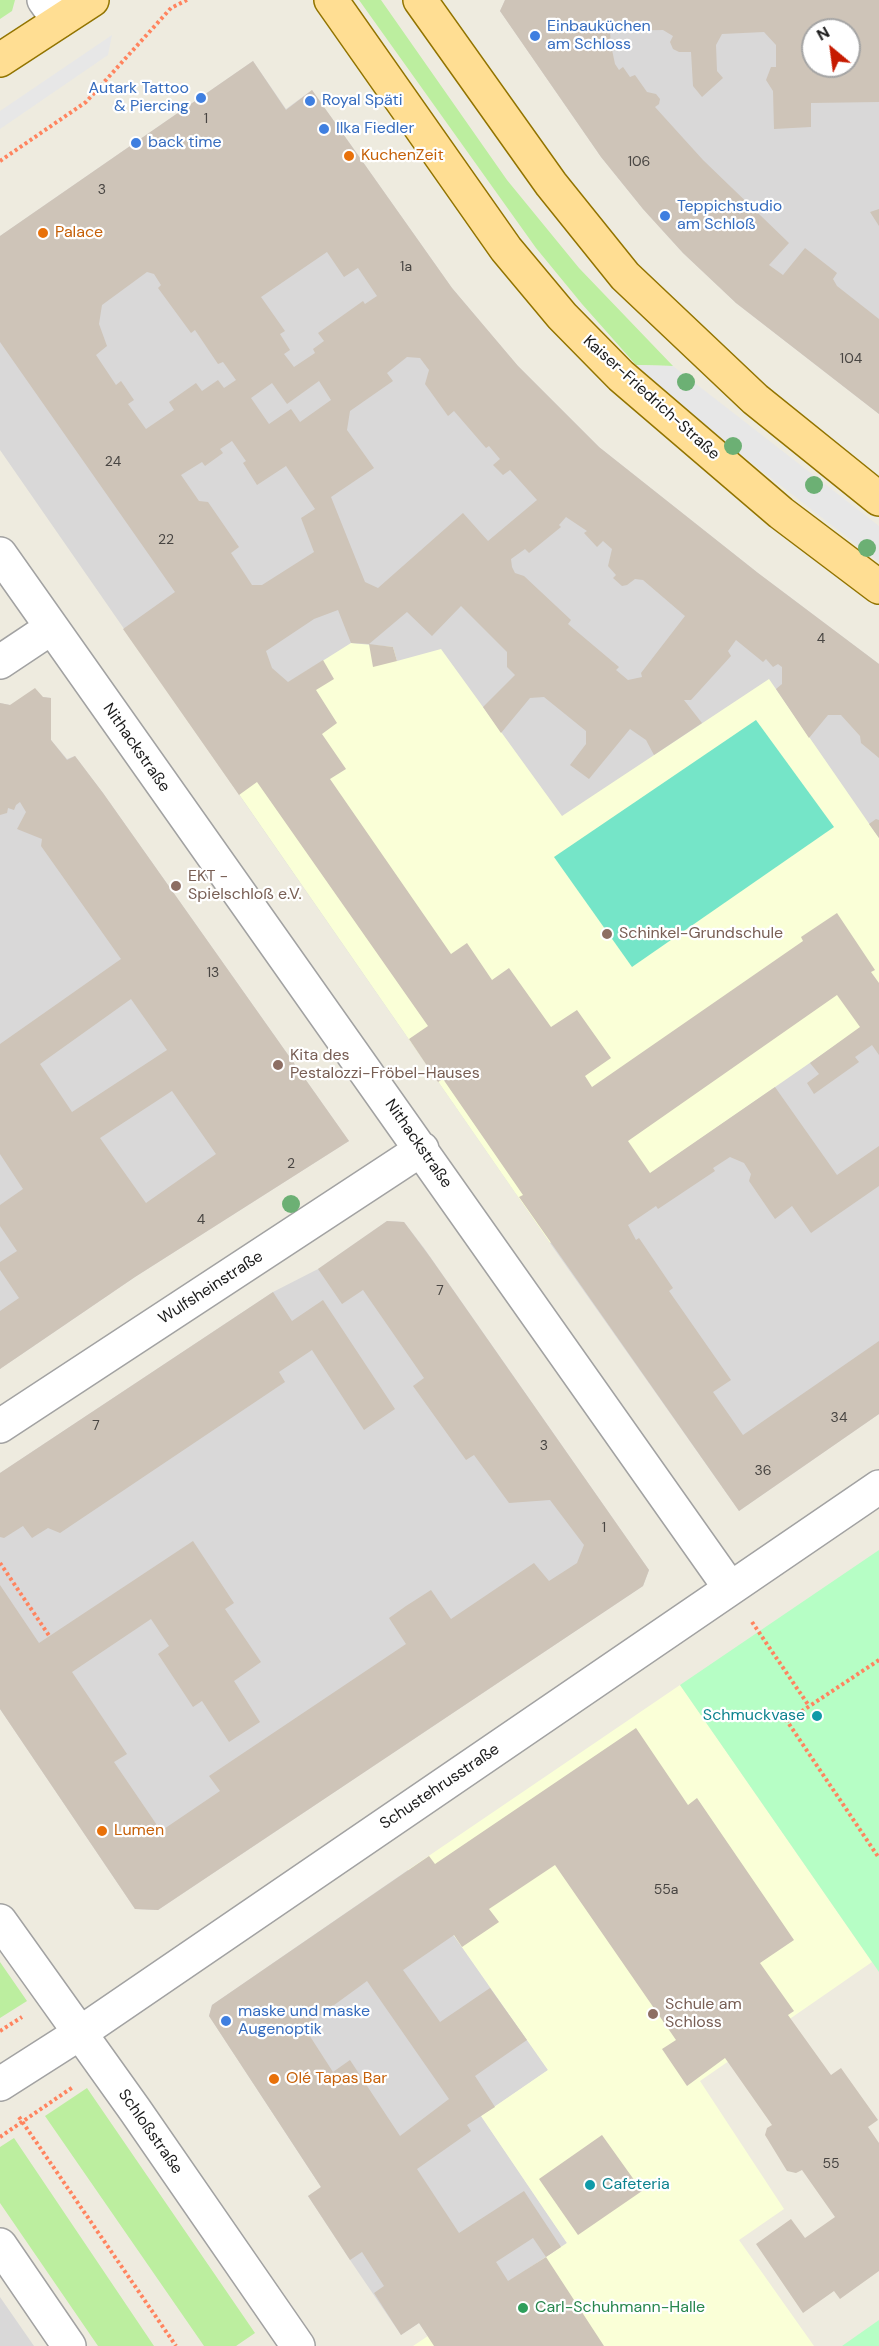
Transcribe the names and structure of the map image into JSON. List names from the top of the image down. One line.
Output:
{"streets":{"main road":["Kaiser-Friedrich-Straße"],"street":["Nithackstraße","Wulfsheinstraße","Schustehrusstraße","Schloßstraße"]},"crossings":[["Nithackstraße","Wulfsheinstraße"],["Nithackstraße","Schustehrusstraße"],["Schustehrusstraße","Schloßstraße"]],"places":["Einbauküchen am Schloss","Autark Tattoo & Piercing","Royal Späti","Ilka Fiedler","back time","KuchenZeit","Teppichstudio am Schloß","Palace","EKT - Spielschloß e.V.","Schinkel-Grundschule","Kita des Pestalozzi-Fröbel-Hauses","Schmuckvase","Lumen","Schule am Schloss","maske und maske Augenoptik","Olé Tapas Bar","Cafeteria","Carl-Schuhmann-Halle"],"house_numbers":["1","106","3","1a","104","24","22","4","13","2","4","7","34","7","3","36","1","55a","55"],"north":"top left"}
